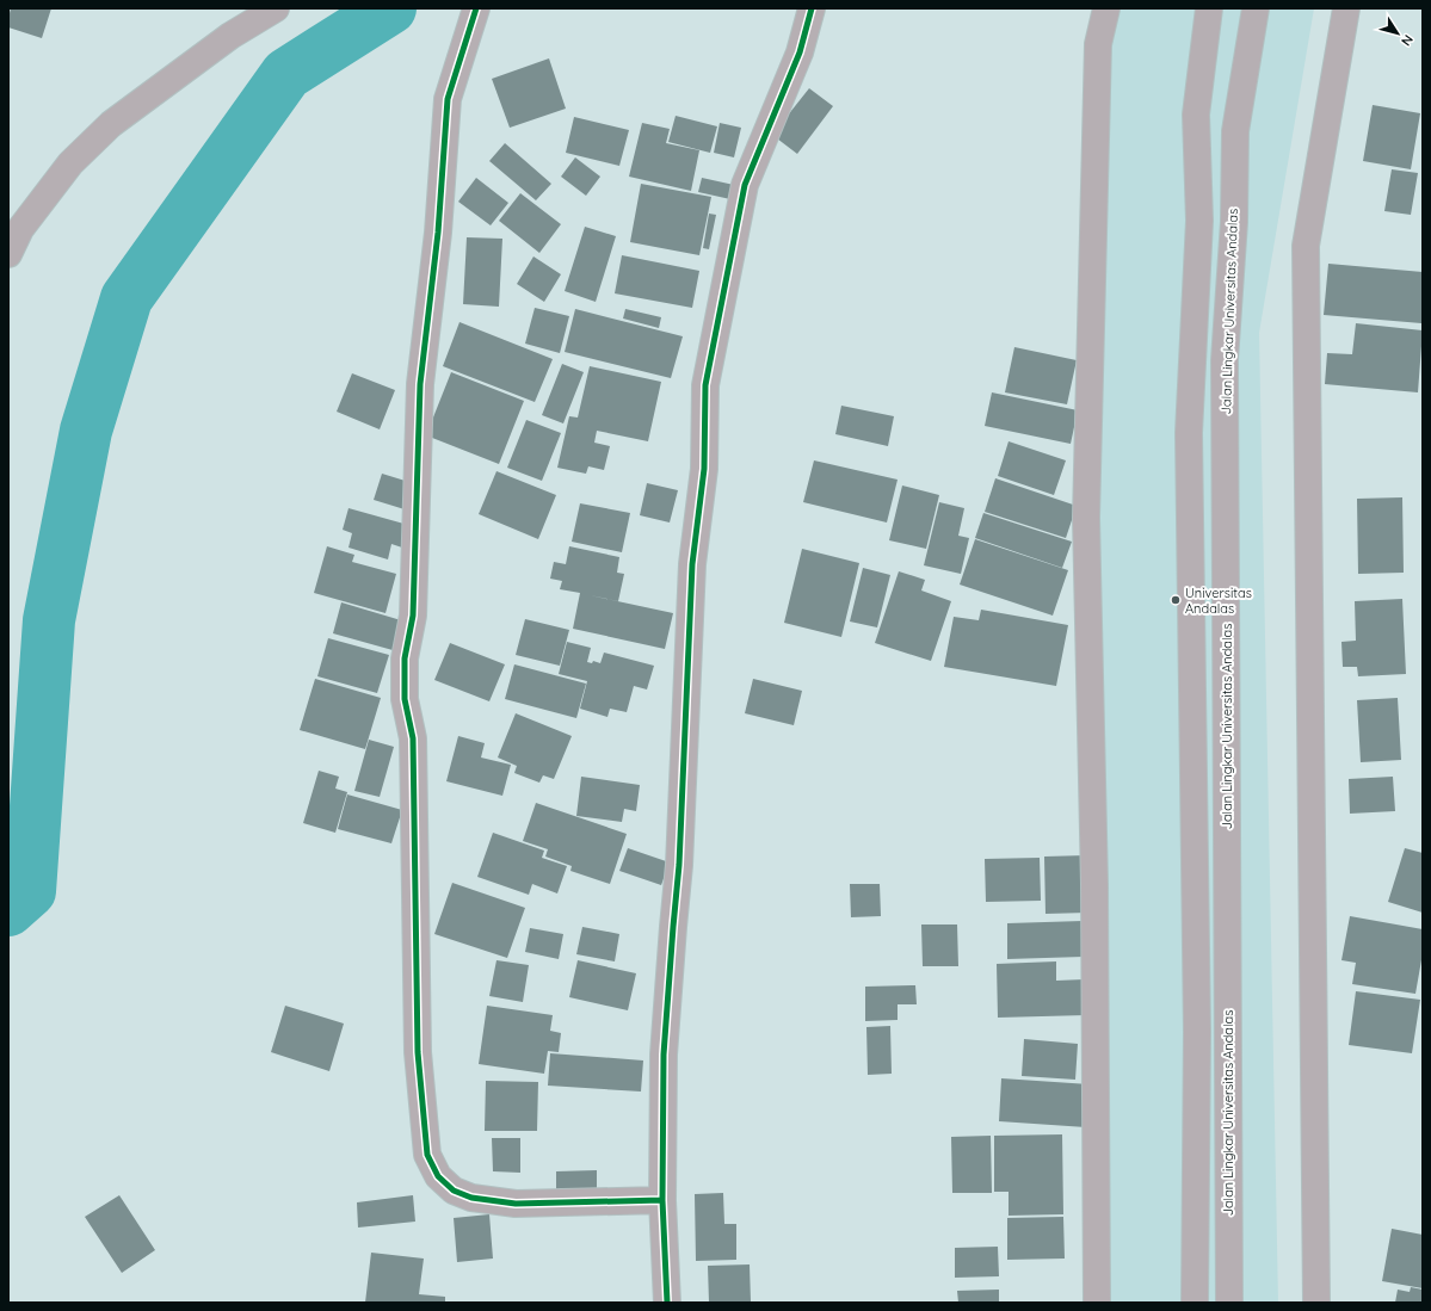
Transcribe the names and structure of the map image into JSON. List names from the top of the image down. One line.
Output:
{"streets":{"street":["Jalan Lingkar Universitas Andalas"]},"places":["Universitas Andalas"],"north":"bottom right"}
